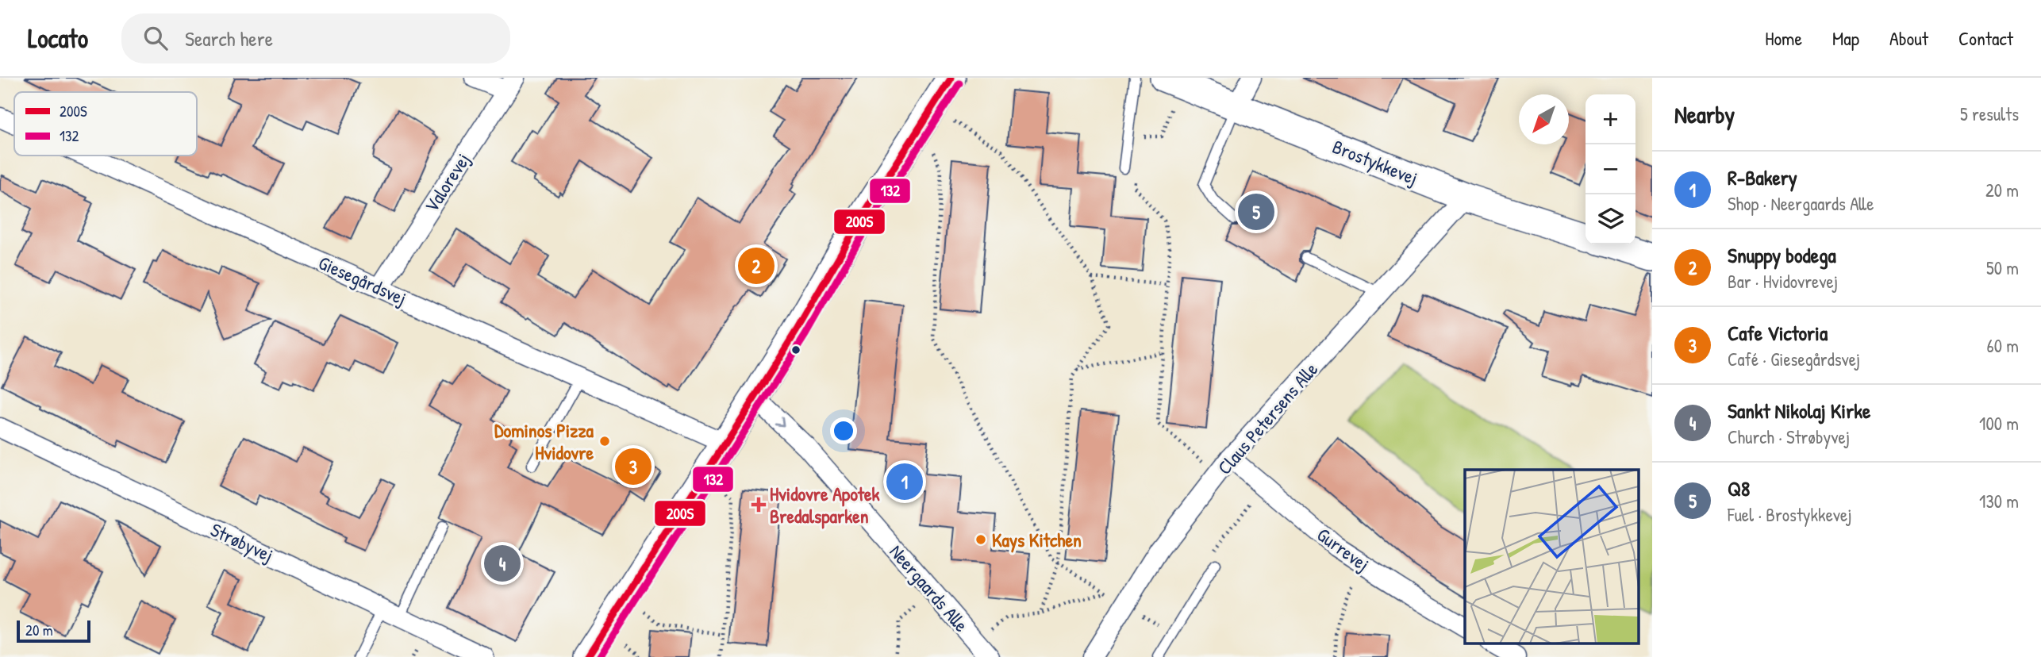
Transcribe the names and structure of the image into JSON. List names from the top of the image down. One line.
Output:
{"streets":{"street":["Brostykkevej","Valorevej","Giesegårdsvej","Claus Petersens Alle","Strøbyvej","Gurrevej","Neergaards Alle"]},"crossings":[["Brostykkevej","Claus Petersens Alle"],["Valorevej","Giesegårdsvej"],["Claus Petersens Alle","Gurrevej"]],"one_way":["Neergaards Alle"],"places":{"other":["Dominos Pizza Hvidovre","Kays Kitchen"],"health":["Hvidovre Apotek Bredalsparken"]},"lines":["transit line 200S","transit line 132"],"legend":["200S","132"],"scale_bar":"20 m","north":"bottom left","page":{"header":"Locato","search":"Search here","nav":["Home","Map","About","Contact"],"heading":["Nearby","5 results"],"map_buttons":["+","−"],"list":[{"mark":"1","name":"R-Bakery","note":"Shop · Neergaards Alle","value":"20 m"},{"mark":"2","name":"Snuppy bodega","note":"Bar · Hvidovrevej","value":"50 m"},{"mark":"3","name":"Cafe Victoria","note":"Café · Giesegårdsvej","value":"60 m"},{"mark":"4","name":"Sankt Nikolaj Kirke","note":"Church · Strøbyvej","value":"100 m"},{"mark":"5","name":"Q8","note":"Fuel · Brostykkevej","value":"130 m"}],"pins":["5","2","3","1","4"],"scale":"20 m"}}
